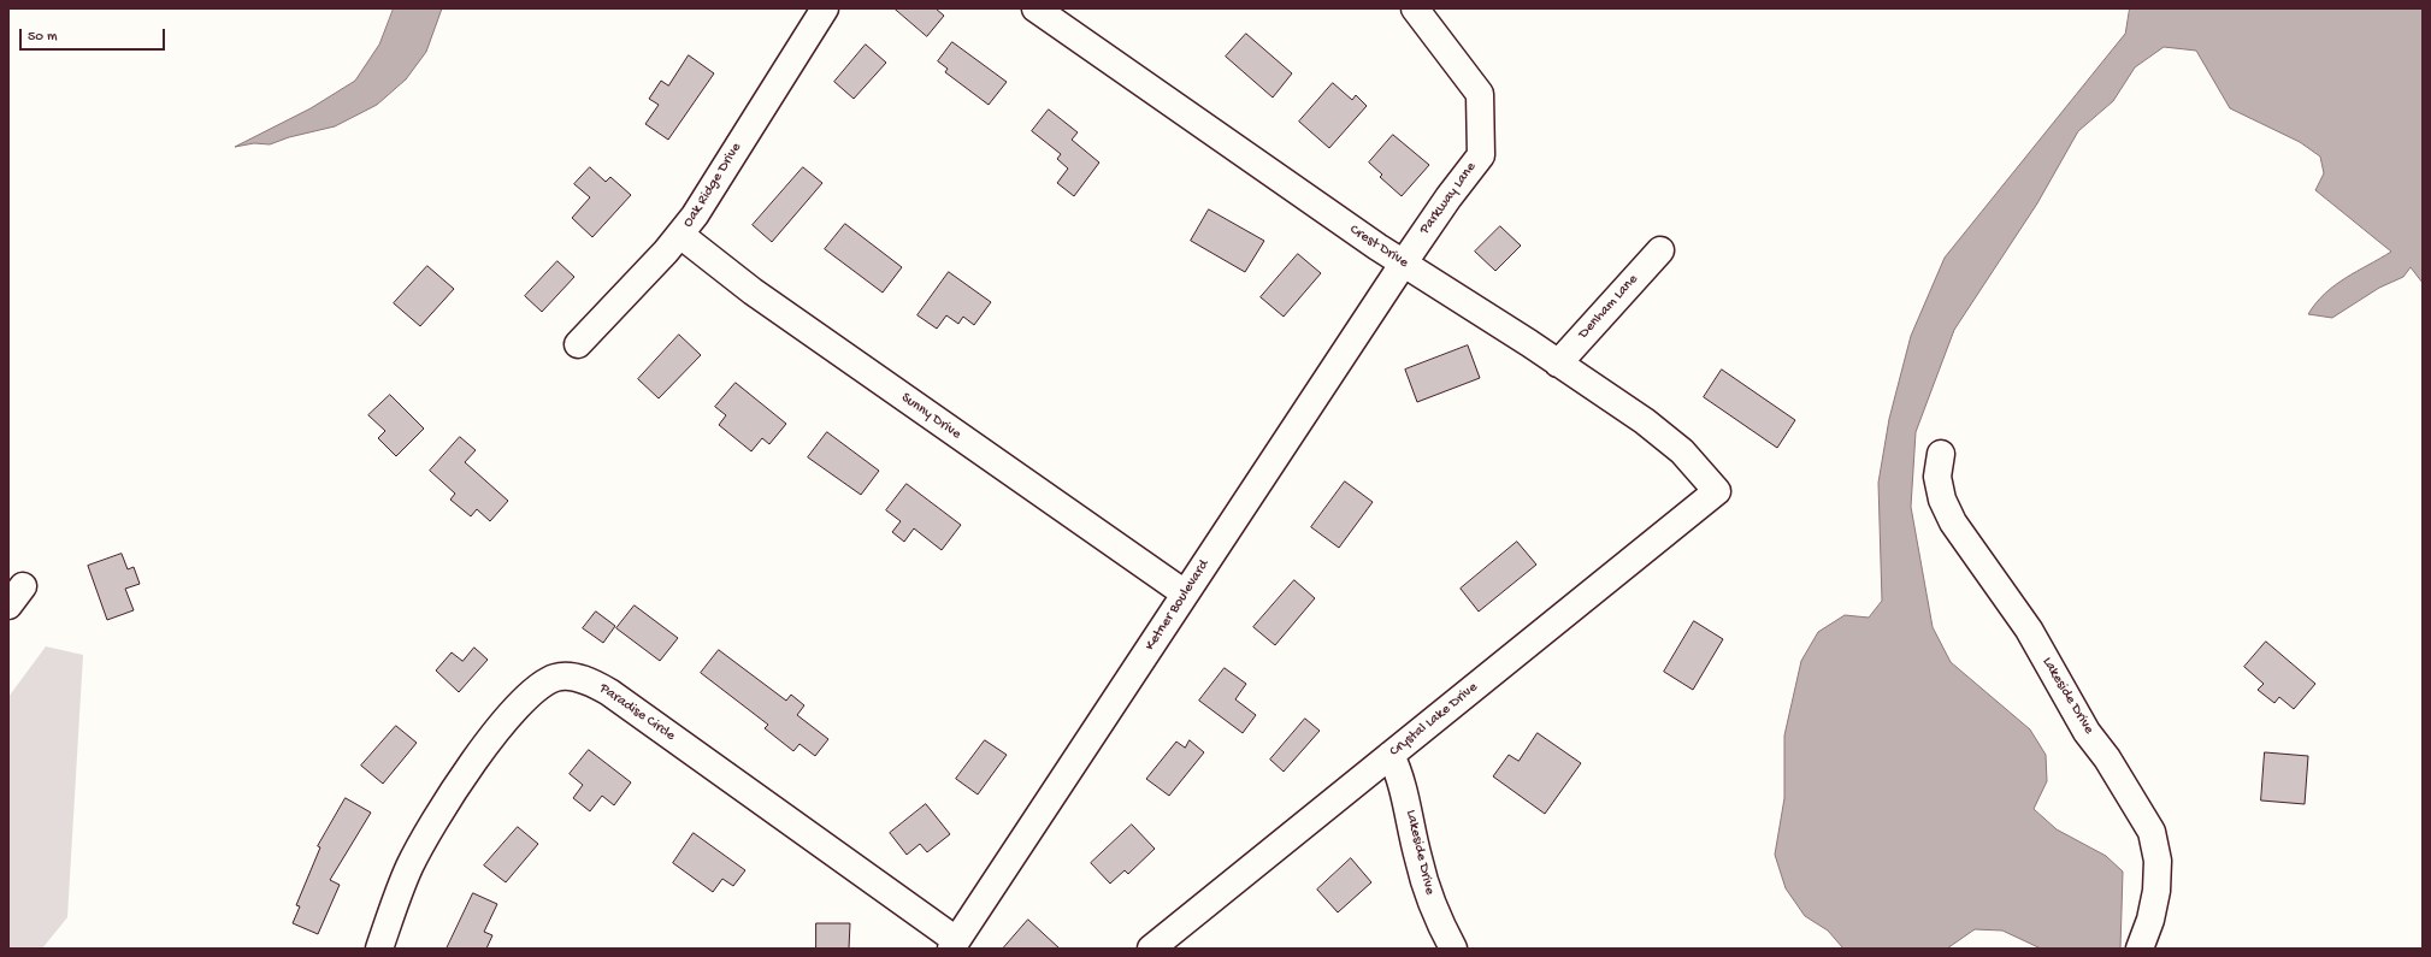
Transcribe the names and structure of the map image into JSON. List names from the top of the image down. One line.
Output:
{"streets":{"street":["Oak Ridge Drive","Parkway Lane","Crest Drive","Denham Lane","Sunny Drive","Ketner Boulevard","Lakeside Drive","Paradise Circle","Crystal Lake Drive"]},"crossings":[["Oak Ridge Drive","Sunny Drive"],["Parkway Lane","Crest Drive"],["Parkway Lane","Ketner Boulevard"],["Crest Drive","Denham Lane"],["Crest Drive","Ketner Boulevard"],["Crest Drive","Crystal Lake Drive"],["Sunny Drive","Ketner Boulevard"],["Ketner Boulevard","Paradise Circle"],["Lakeside Drive","Crystal Lake Drive"]],"scale_bar":"50 m"}
